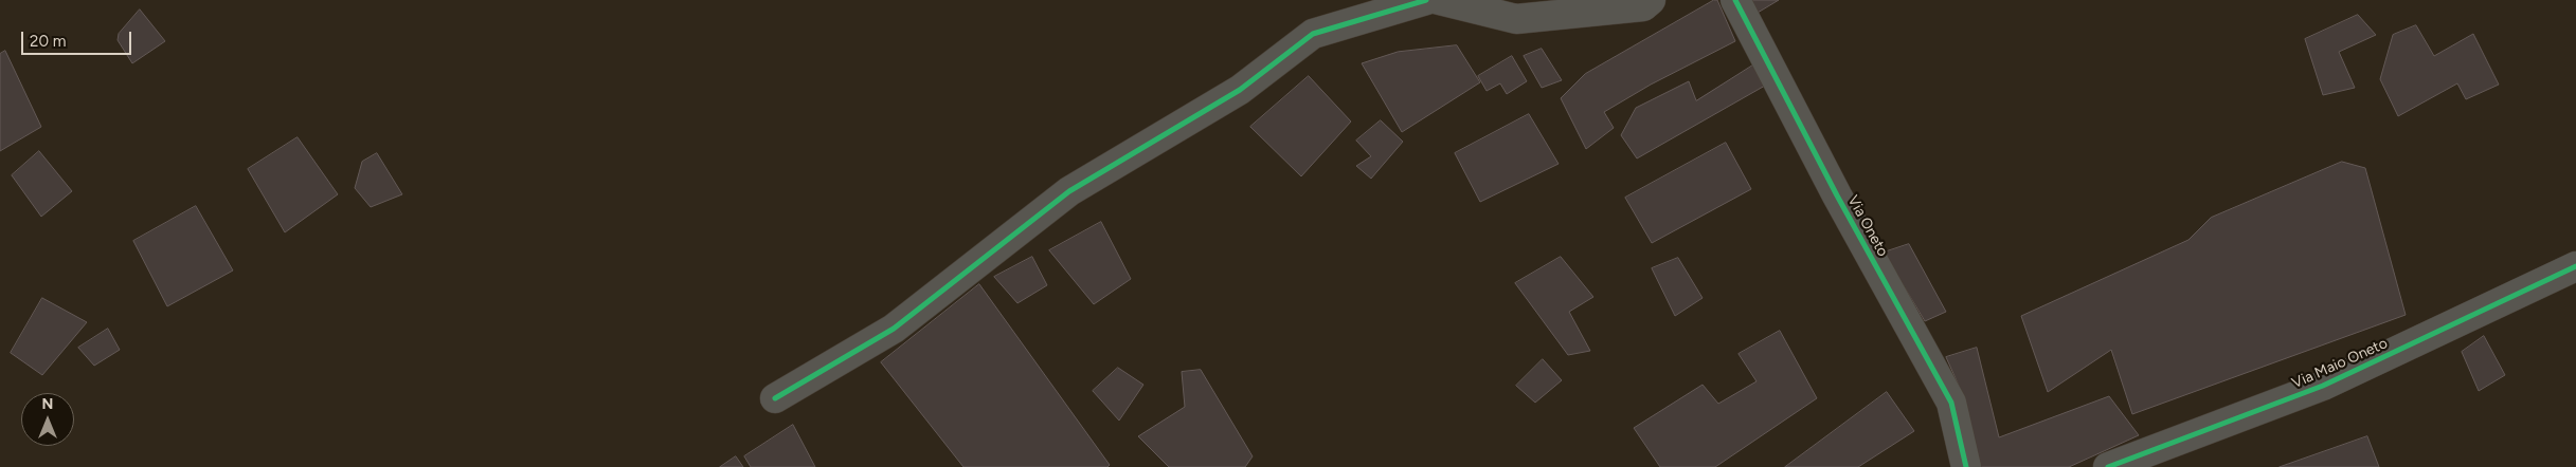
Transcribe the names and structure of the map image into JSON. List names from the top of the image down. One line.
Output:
{"streets":{"street":["Via Oneto","Via Maio Oneto"]},"scale_bar":"20 m","north":"top"}
